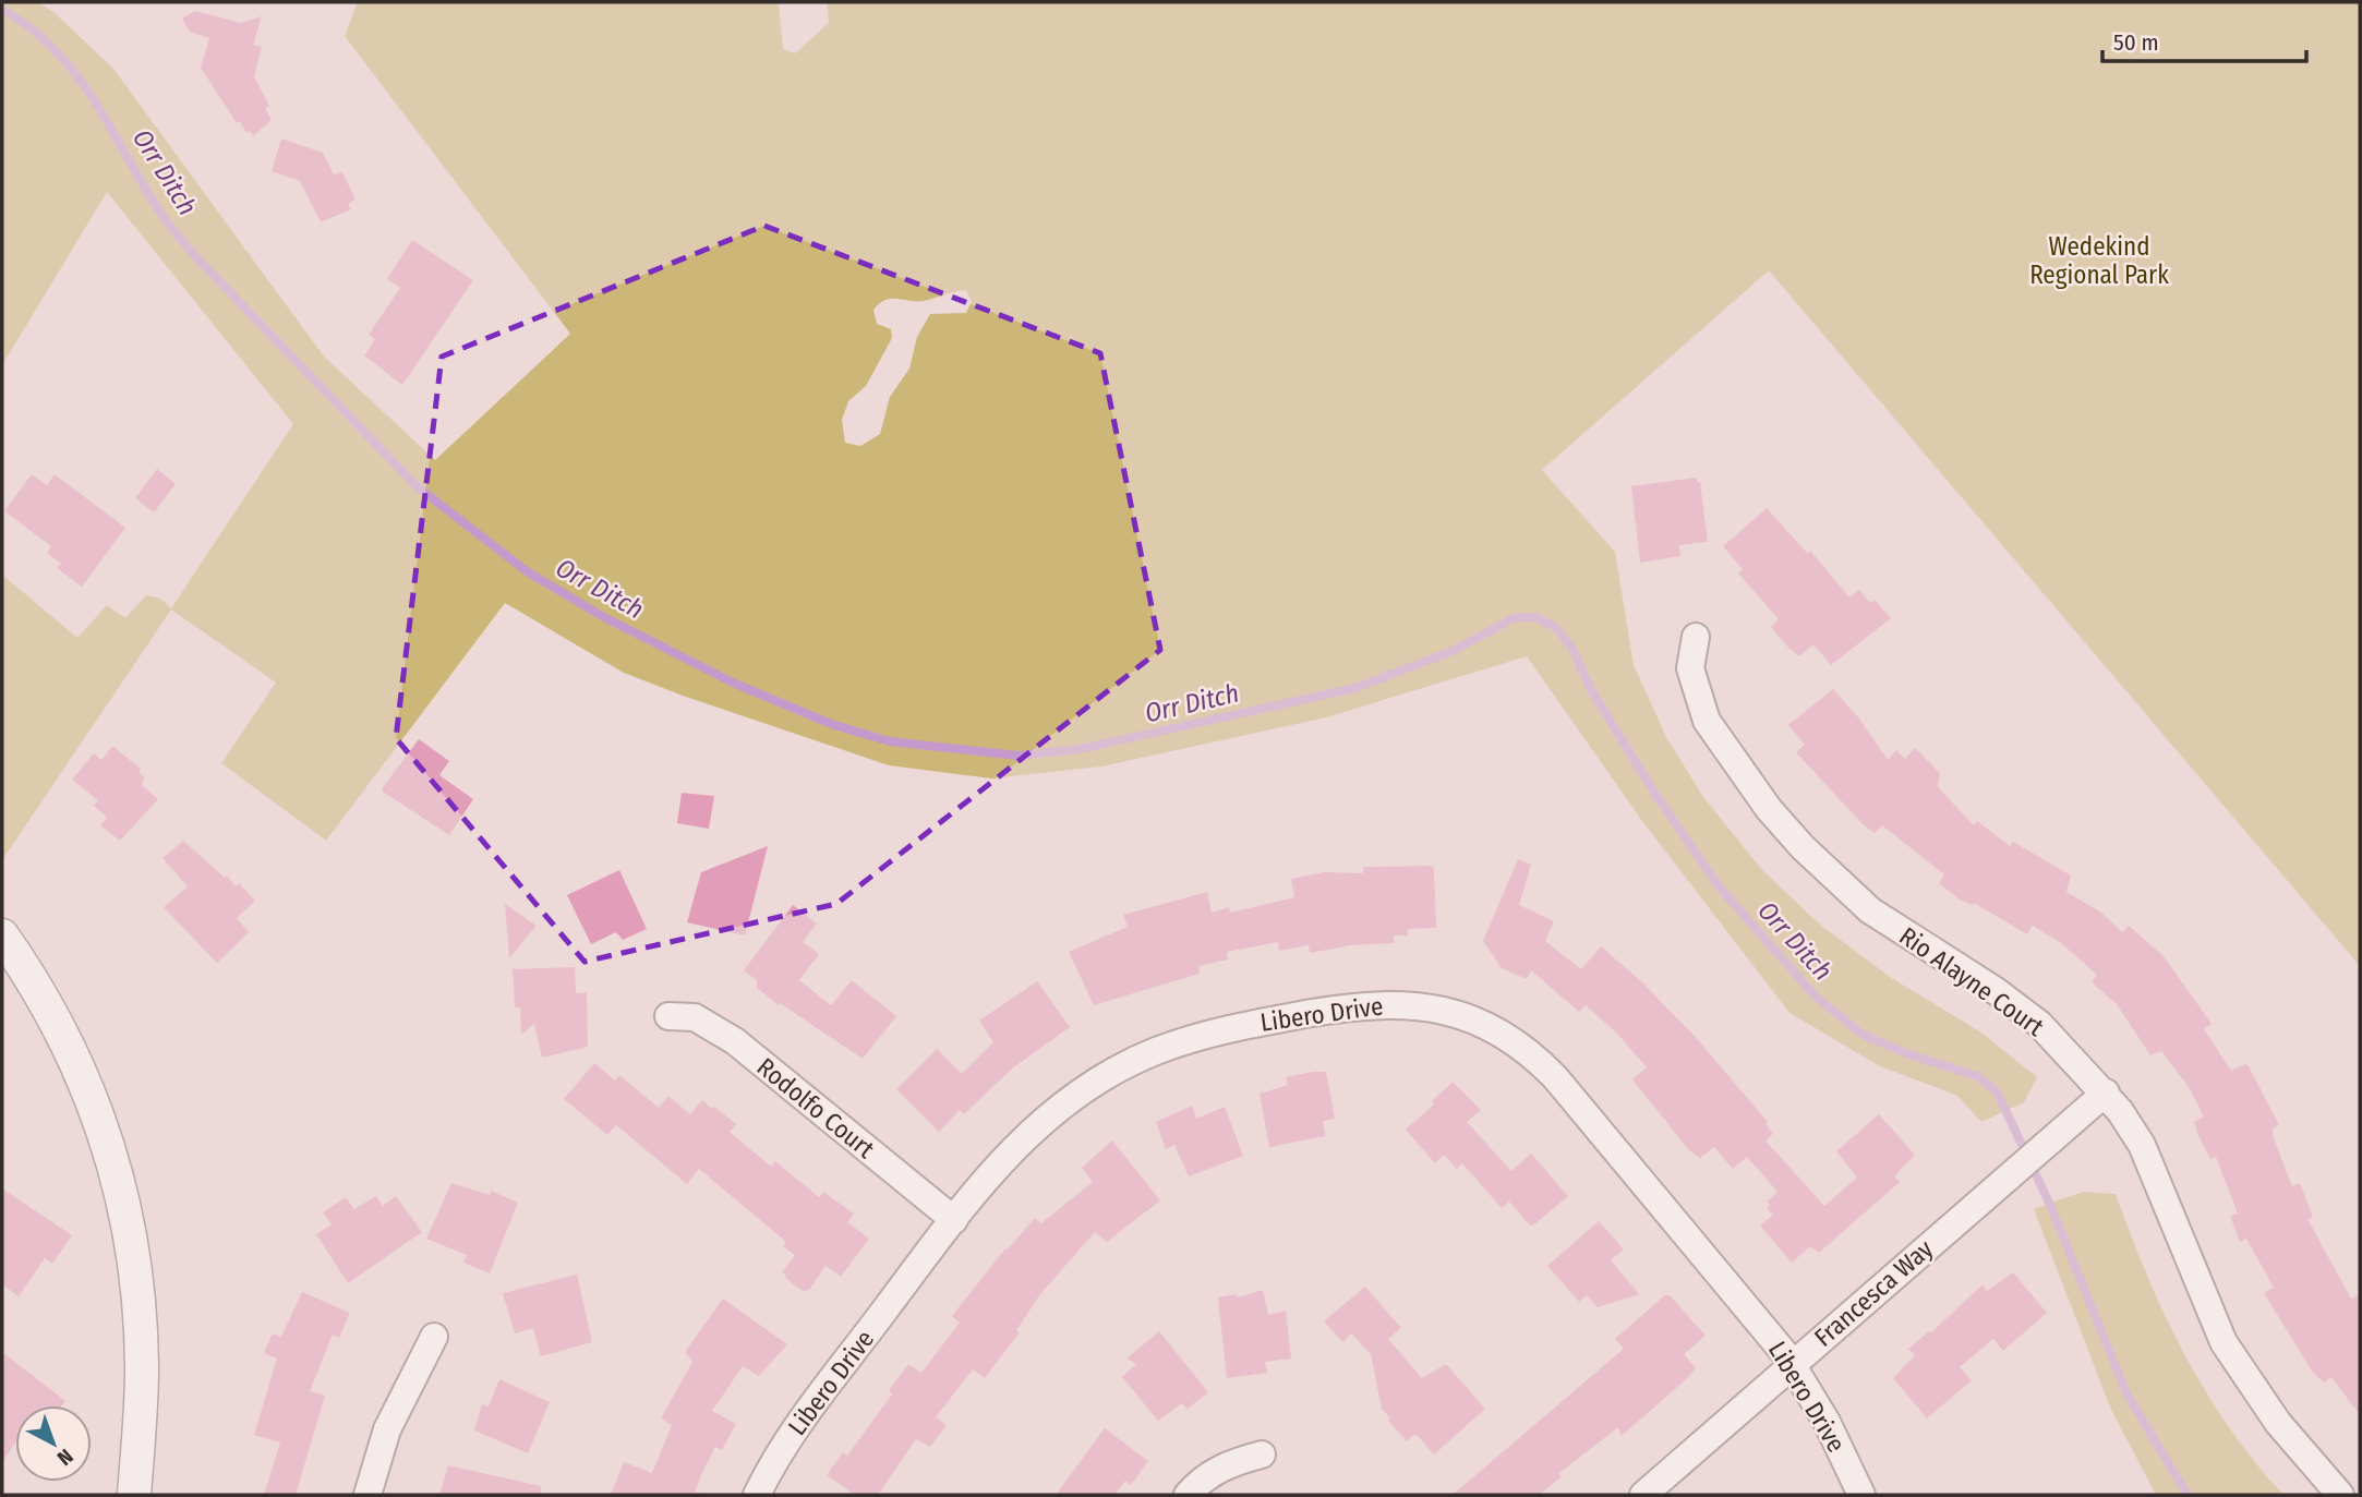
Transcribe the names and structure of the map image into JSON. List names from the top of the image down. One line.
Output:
{"streets":{"street":["Rio Alayne Court","Libero Drive","Rodolfo Court","Francesca Way"]},"crossings":[["Rio Alayne Court","Francesca Way"],["Libero Drive","Rodolfo Court"],["Libero Drive","Francesca Way"]],"water":["Orr Ditch"],"parks":["Wedekind Regional Park"],"scale_bar":"50 m","north":"bottom right"}
